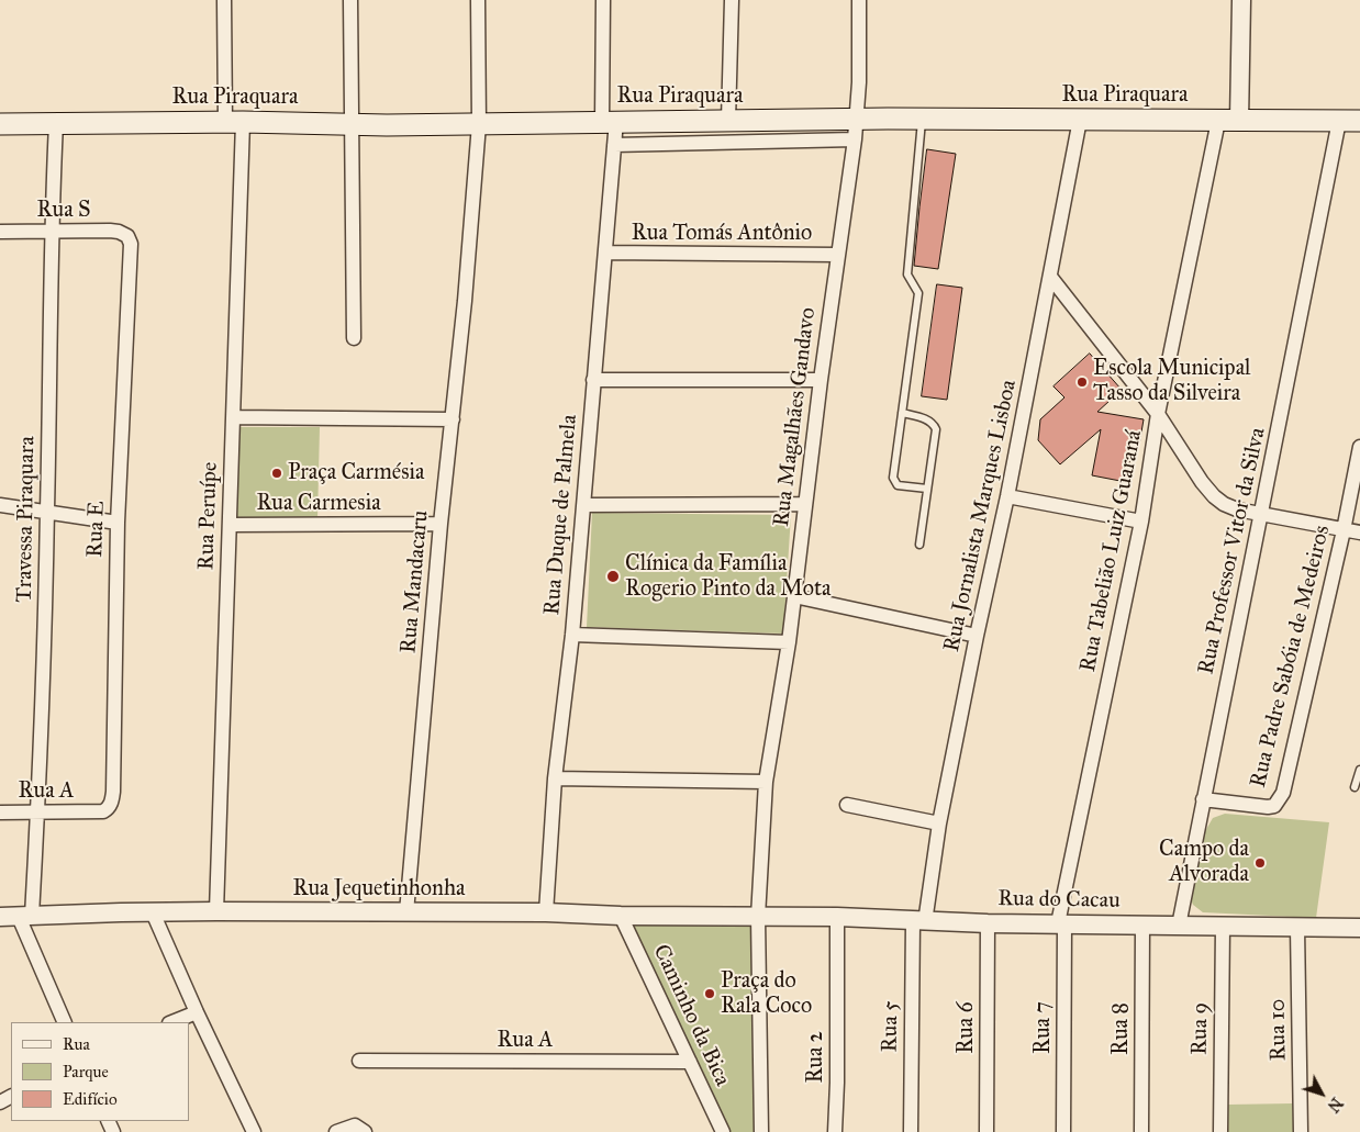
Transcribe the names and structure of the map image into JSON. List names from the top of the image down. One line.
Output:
{"streets":{"main road":["Rua Piraquara"],"street":["Rua S","Rua Tomás Antônio","Rua Magalhães Gandavo","Rua Carmesia","Rua Duque de Palmela","Rua Peruípe","Rua Jornalista Marques Lisboa","Travessa Piraquara","Rua E","Rua Tabelião Luiz Guaraná","Rua Professor Vitor da Silva","Rua Mandacaru","Rua Padre Sabóia de Medeiros","Rua A","Rua Jequetinhonha","Rua do Cacau","Caminho da Bica","Rua 5","Rua 6","Rua 7","Rua 8","Rua 9","Rua 10","Rua 2"]},"crossings":[["Rua Piraquara","Rua Magalhães Gandavo"],["Rua Piraquara","Rua Duque de Palmela"],["Rua Piraquara","Rua Peruípe"],["Rua Piraquara","Rua Jornalista Marques Lisboa"],["Rua Piraquara","Travessa Piraquara"],["Rua Piraquara","Rua Tabelião Luiz Guaraná"],["Rua Piraquara","Rua Professor Vitor da Silva"],["Rua Piraquara","Rua Mandacaru"],["Rua S","Travessa Piraquara"],["Rua S","Rua E"],["Rua Tomás Antônio","Rua Magalhães Gandavo"],["Rua Tomás Antônio","Rua Duque de Palmela"],["Rua Magalhães Gandavo","Rua Jequetinhonha"],["Rua Magalhães Gandavo","Rua do Cacau"],["Rua Carmesia","Rua Peruípe"],["Rua Carmesia","Rua Mandacaru"],["Rua Duque de Palmela","Rua Jequetinhonha"],["Rua Peruípe","Rua Jequetinhonha"],["Rua Jornalista Marques Lisboa","Rua do Cacau"],["Rua Jornalista Marques Lisboa","Rua 5"],["Travessa Piraquara","Rua A"],["Travessa Piraquara","Rua Jequetinhonha"],["Rua E","Rua A"],["Rua Tabelião Luiz Guaraná","Rua do Cacau"],["Rua Tabelião Luiz Guaraná","Rua 7"],["Rua Professor Vitor da Silva","Rua Padre Sabóia de Medeiros"],["Rua Professor Vitor da Silva","Rua do Cacau"],["Rua Mandacaru","Rua Jequetinhonha"],["Rua A","Caminho da Bica"],["Rua Jequetinhonha","Rua do Cacau"],["Rua Jequetinhonha","Caminho da Bica"],["Rua do Cacau","Rua 5"],["Rua do Cacau","Rua 6"],["Rua do Cacau","Rua 7"],["Rua do Cacau","Rua 8"],["Rua do Cacau","Rua 9"],["Rua do Cacau","Rua 10"],["Rua do Cacau","Rua 2"]],"places":["Escola Municipal Tasso da Silveira","Praça Carmésia","Clínica da Família Rogerio Pinto da Mota","Campo da Alvorada","Praça do Rala Coco"],"legend":["Rua","Parque","Edifício"],"north":"bottom right"}
